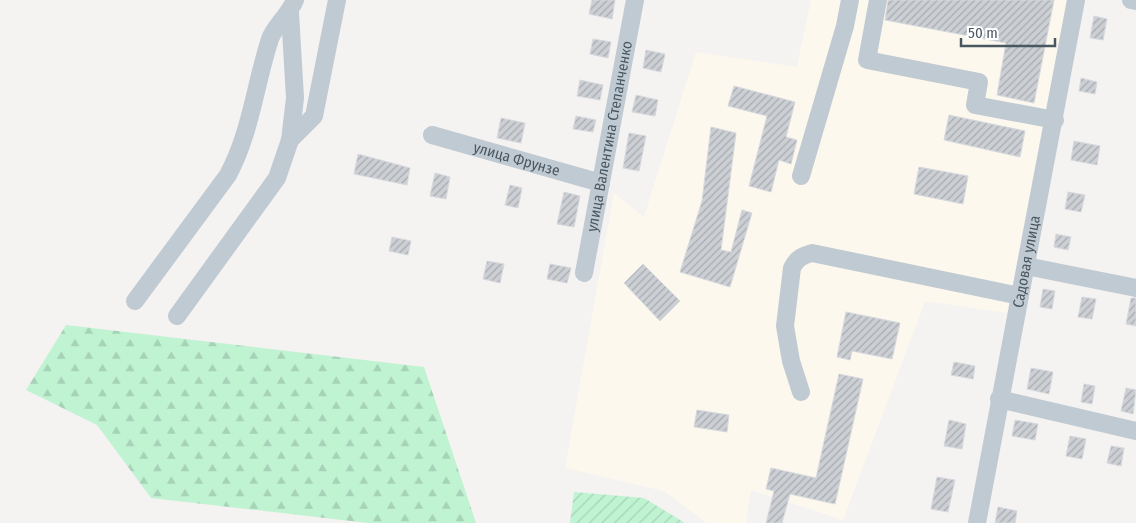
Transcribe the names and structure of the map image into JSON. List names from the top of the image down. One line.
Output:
{"streets":{"street":["улица Валентина Степанченко","улица Фрунзе","Садовая улица"]},"crossings":[["улица Валентина Степанченко","улица Фрунзе"]],"scale_bar":"50 m"}
